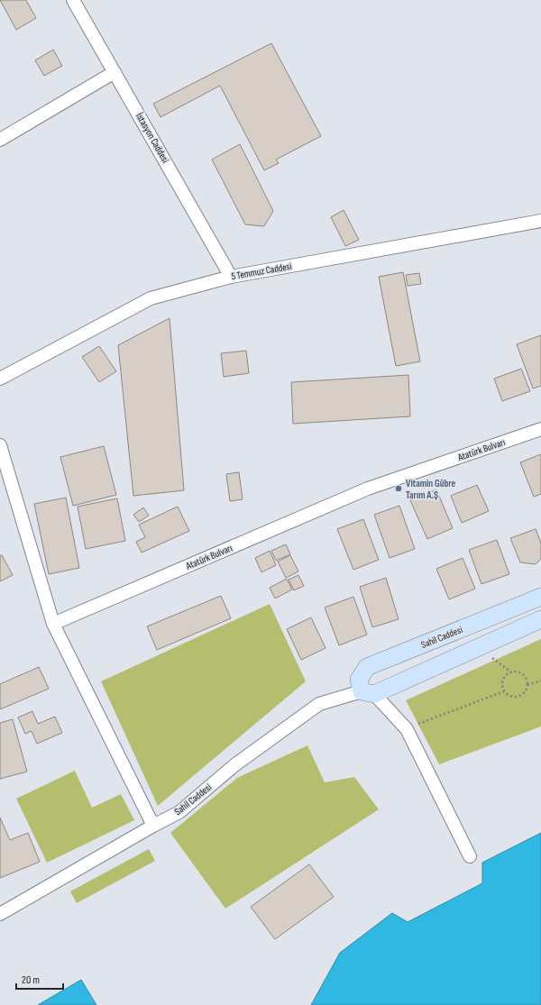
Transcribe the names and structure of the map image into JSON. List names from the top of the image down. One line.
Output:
{"streets":{"street":["İstasyon Caddesi","5 Temmuz Caddesi","Atatürk Bulvarı","Sahil Caddesi"]},"crossings":[["İstasyon Caddesi","5 Temmuz Caddesi"]],"places":["Vitamin Gübre Tarım A.Ş"],"scale_bar":"20 m"}
